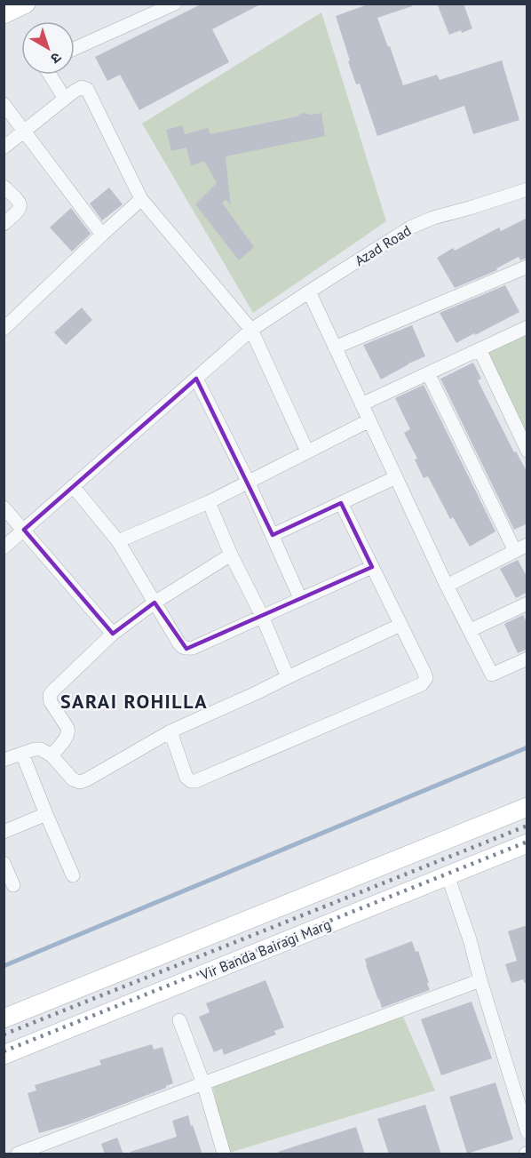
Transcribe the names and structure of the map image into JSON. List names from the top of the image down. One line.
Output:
{"streets":{"main road":["Vir Banda Bairagi Marg"],"street":["Azad Road"]},"districts":["SARAI ROHILLA"],"north":"bottom right"}
